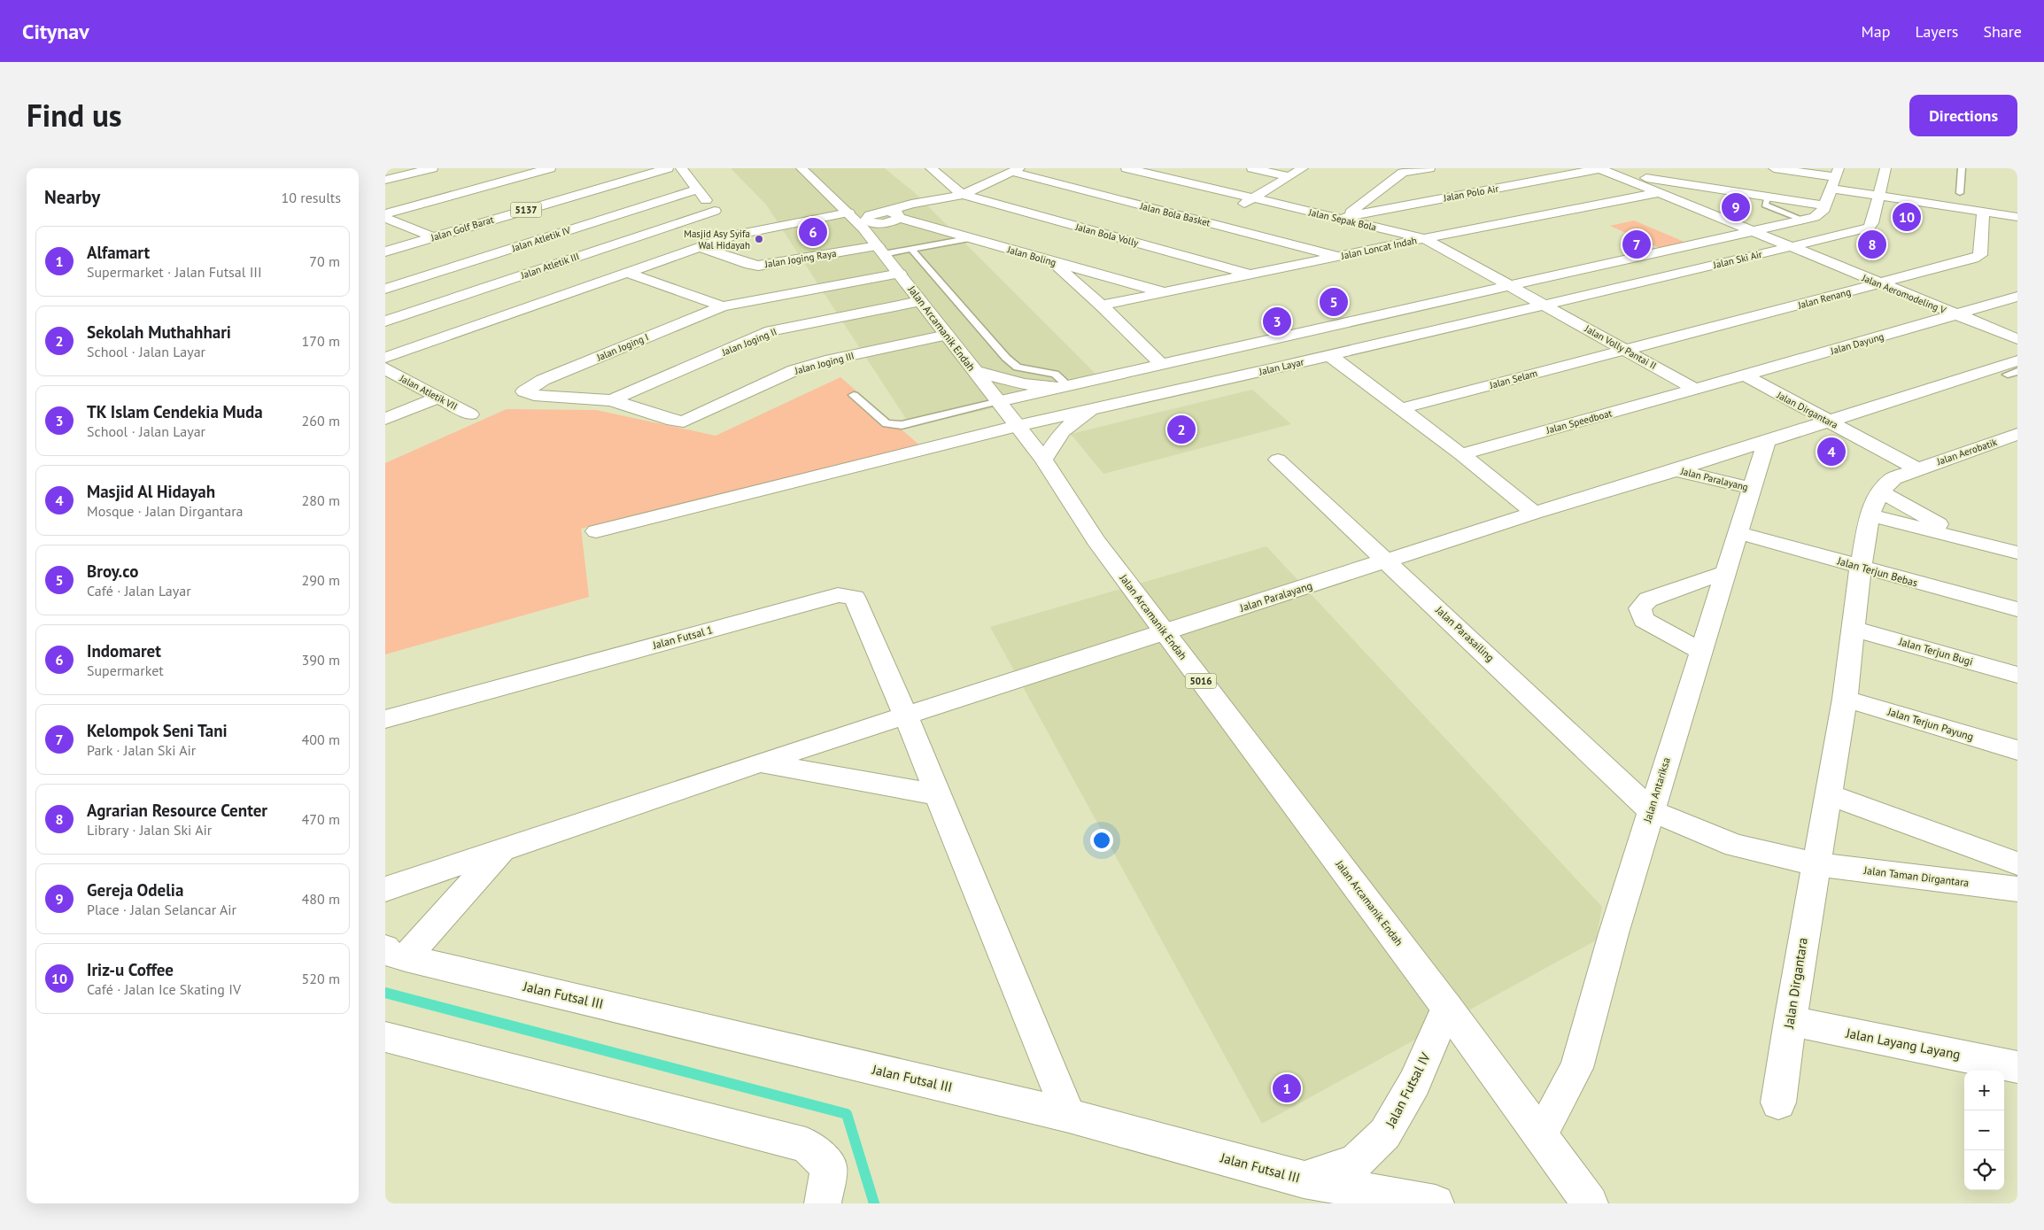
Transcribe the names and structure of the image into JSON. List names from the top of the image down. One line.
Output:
{"streets":{"street":["Jalan Polo Air","5137","Jalan Bola Basket","Jalan Sepak Bola","Jalan Golf Barat","Jalan Bola Volly","Jalan Atletik IV","Jalan Loncat Indah","Jalan Boling","Jalan Joging Raya","Jalan Ski Air","Jalan Atletik III","Jalan Aeromodeling V","Jalan Renang","Jalan Arcamanik Endah","Jalan Joging II","Jalan Dayung","Jalan Joging I","Jalan Volly Pantai II","Jalan Joging III","Jalan Layar","Jalan Selam","Jalan Atletik VII","Jalan Dirgantara","Jalan Speedboat","Jalan Aerobatik","Jalan Paralayang","Jalan Terjun Bebas","Jalan Parasailing","Jalan Futsal 1","Jalan Terjun Bugi","5016","Jalan Terjun Payung","Jalan Antariksa","Jalan Taman Dirgantara","Jalan Futsal III","Jalan Layang Layang","Jalan Futsal IV"]},"crossings":[["Jalan Polo Air","Jalan Sepak Bola"],["Jalan Polo Air","Jalan Aeromodeling V"],["Jalan Bola Basket","Jalan Loncat Indah"],["Jalan Sepak Bola","Jalan Loncat Indah"],["Jalan Sepak Bola","Jalan Ski Air"],["Jalan Sepak Bola","Jalan Volly Pantai II"],["Jalan Sepak Bola","Jalan Layar"],["Jalan Bola Volly","Jalan Loncat Indah"],["Jalan Loncat Indah","Jalan Boling"],["Jalan Loncat Indah","Jalan Aeromodeling V"],["Jalan Boling","Jalan Joging Raya"],["Jalan Boling","Jalan Arcamanik Endah"],["Jalan Joging Raya","Jalan Arcamanik Endah"],["Jalan Ski Air","Jalan Aeromodeling V"],["Jalan Ski Air","Jalan Volly Pantai II"],["Jalan Ski Air","Jalan Layar"],["Jalan Aeromodeling V","Jalan Renang"],["Jalan Aeromodeling V","Jalan Dayung"],["Jalan Renang","Jalan Volly Pantai II"],["Jalan Renang","Jalan Selam"],["Jalan Arcamanik Endah","Jalan Joging II"],["Jalan Arcamanik Endah","Jalan Joging I"],["Jalan Arcamanik Endah","Jalan Joging III"],["Jalan Arcamanik Endah","Jalan Layar"],["Jalan Arcamanik Endah","Jalan Paralayang"],["Jalan Arcamanik Endah","Jalan Antariksa"],["Jalan Arcamanik Endah","Jalan Futsal IV"],["Jalan Joging II","Jalan Joging I"],["Jalan Joging II","Jalan Joging III"],["Jalan Dayung","Jalan Volly Pantai II"],["Jalan Dayung","Jalan Dirgantara"],["Jalan Dayung","Jalan Speedboat"],["Jalan Joging I","Jalan Joging III"],["Jalan Volly Pantai II","Jalan Layar"],["Jalan Volly Pantai II","Jalan Selam"],["Jalan Volly Pantai II","Jalan Speedboat"],["Jalan Dirgantara","Jalan Aerobatik"],["Jalan Dirgantara","Jalan Paralayang"],["Jalan Dirgantara","Jalan Terjun Bebas"],["Jalan Dirgantara","Jalan Terjun Bugi"],["Jalan Dirgantara","Jalan Terjun Payung"],["Jalan Dirgantara","Jalan Taman Dirgantara"],["Jalan Dirgantara","Jalan Layang Layang"],["Jalan Paralayang","Jalan Parasailing"],["Jalan Paralayang","Jalan Futsal 1"],["Jalan Paralayang","Jalan Antariksa"],["Jalan Terjun Bebas","Jalan Antariksa"],["Jalan Parasailing","Jalan Antariksa"],["Jalan Parasailing","Jalan Taman Dirgantara"],["Jalan Antariksa","Jalan Taman Dirgantara"],["Jalan Futsal III","Jalan Futsal IV"]],"places":["Masjid Asy Syifa Wal Hidayah"],"page":{"header":"Citynav","nav":["Map","Layers","Share"],"title":"Find us","buttons":"Directions","heading":["Nearby","10 results"],"pins":["9","10","6","7","8","5","3","2","4","1"],"list":[{"mark":"1","name":"Alfamart","note":"Supermarket · Jalan Futsal III","value":"70 m"},{"mark":"2","name":"Sekolah Muthahhari","note":"School · Jalan Layar","value":"170 m"},{"mark":"3","name":"TK Islam Cendekia Muda","note":"School · Jalan Layar","value":"260 m"},{"mark":"4","name":"Masjid Al Hidayah","note":"Mosque · Jalan Dirgantara","value":"280 m"},{"mark":"5","name":"Broy.co","note":"Café · Jalan Layar","value":"290 m"},{"mark":"6","name":"Indomaret","note":"Supermarket","value":"390 m"},{"mark":"7","name":"Kelompok Seni Tani","note":"Park · Jalan Ski Air","value":"400 m"},{"mark":"8","name":"Agrarian Resource Center","note":"Library · Jalan Ski Air","value":"470 m"},{"mark":"9","name":"Gereja Odelia","note":"Place · Jalan Selancar Air","value":"480 m"},{"mark":"10","name":"Iriz-u Coffee","note":"Café · Jalan Ice Skating IV","value":"520 m"}],"map_buttons":["+","−"]}}
